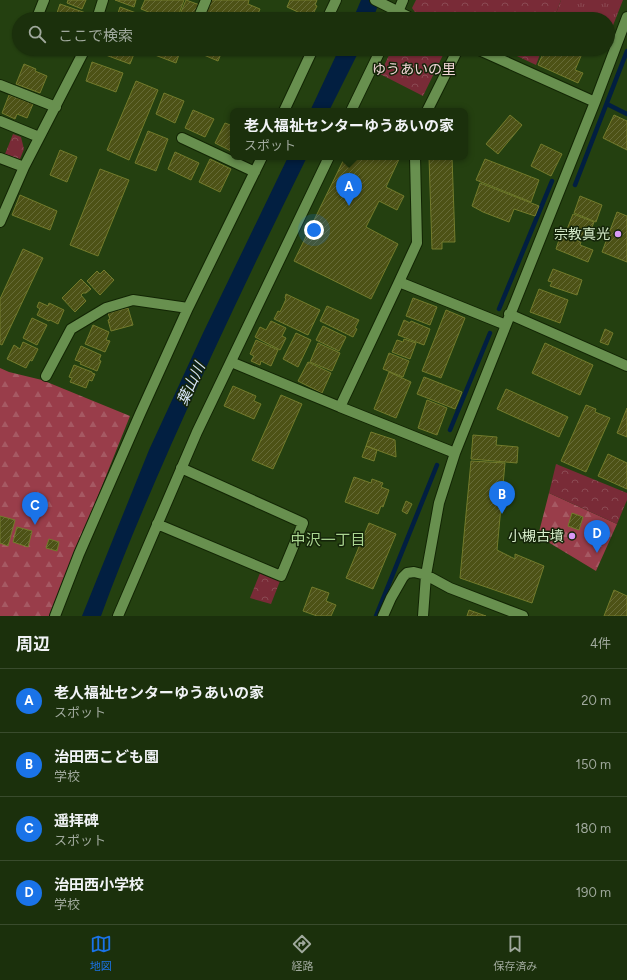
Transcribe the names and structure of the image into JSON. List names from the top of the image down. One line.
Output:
{"districts":["中沢一丁目"],"water":["葉山川"],"parks":["ゆうあいの里"],"places":["宗教真光","小槻古墳"],"page":{"search":"ここで検索","popup":["老人福祉センターゆうあいの家","スポット"],"pins":["A","B","C","D"],"heading":["周辺","4件"],"list":[{"mark":"A","name":"老人福祉センターゆうあいの家","note":"スポット","value":"20 m"},{"mark":"B","name":"治田西こども園","note":"学校","value":"150 m"},{"mark":"C","name":"遥拝碑","note":"スポット","value":"180 m"},{"mark":"D","name":"治田西小学校","note":"学校","value":"190 m"}],"nav":["地図","経路","保存済み"]}}
